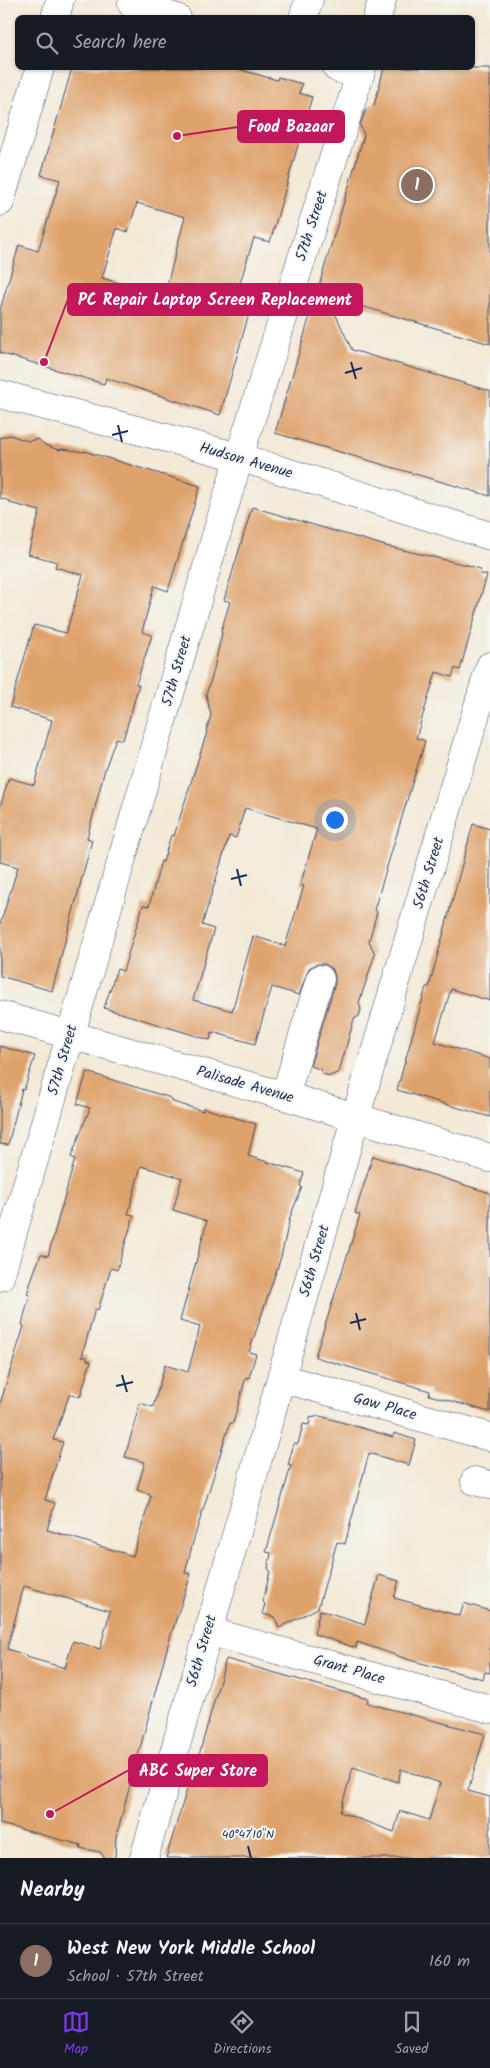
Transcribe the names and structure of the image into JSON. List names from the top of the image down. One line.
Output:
{"streets":{"street":["57th Street","Hudson Avenue","56th Street","Palisade Avenue","Gaw Place","Grant Place"]},"crossings":[["57th Street","Hudson Avenue"],["57th Street","Palisade Avenue"],["56th Street","Palisade Avenue"],["56th Street","Gaw Place"],["56th Street","Grant Place"]],"places":["Food Bazaar","PC Repair Laptop Screen Replacement","ABC Super Store"],"page":{"search":"Search here","pins":"1","heading":"Nearby","list":[{"mark":"1","name":"West New York Middle School","note":"School · 57th Street","value":"160 m"}],"nav":["Map","Directions","Saved"]},"coordinates":["40°47'10\"N"]}
